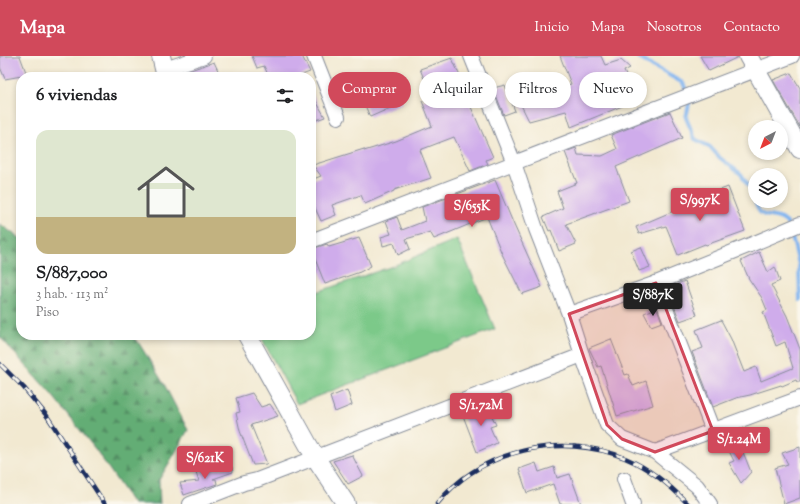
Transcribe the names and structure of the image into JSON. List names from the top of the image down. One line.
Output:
{"north":"bottom left","page":{"header":"Mapa","nav":["Inicio","Mapa","Nosotros","Contacto"],"chip":["Comprar","Alquilar","Filtros","Nuevo"],"heading":"6 viviendas","list":[{"name":"S/887,000","note":"3 hab. · 113 m² · Piso"}],"price":["S/997K","S/655K","S/887K","S/1.72M","S/1.24M","S/621K"]}}
